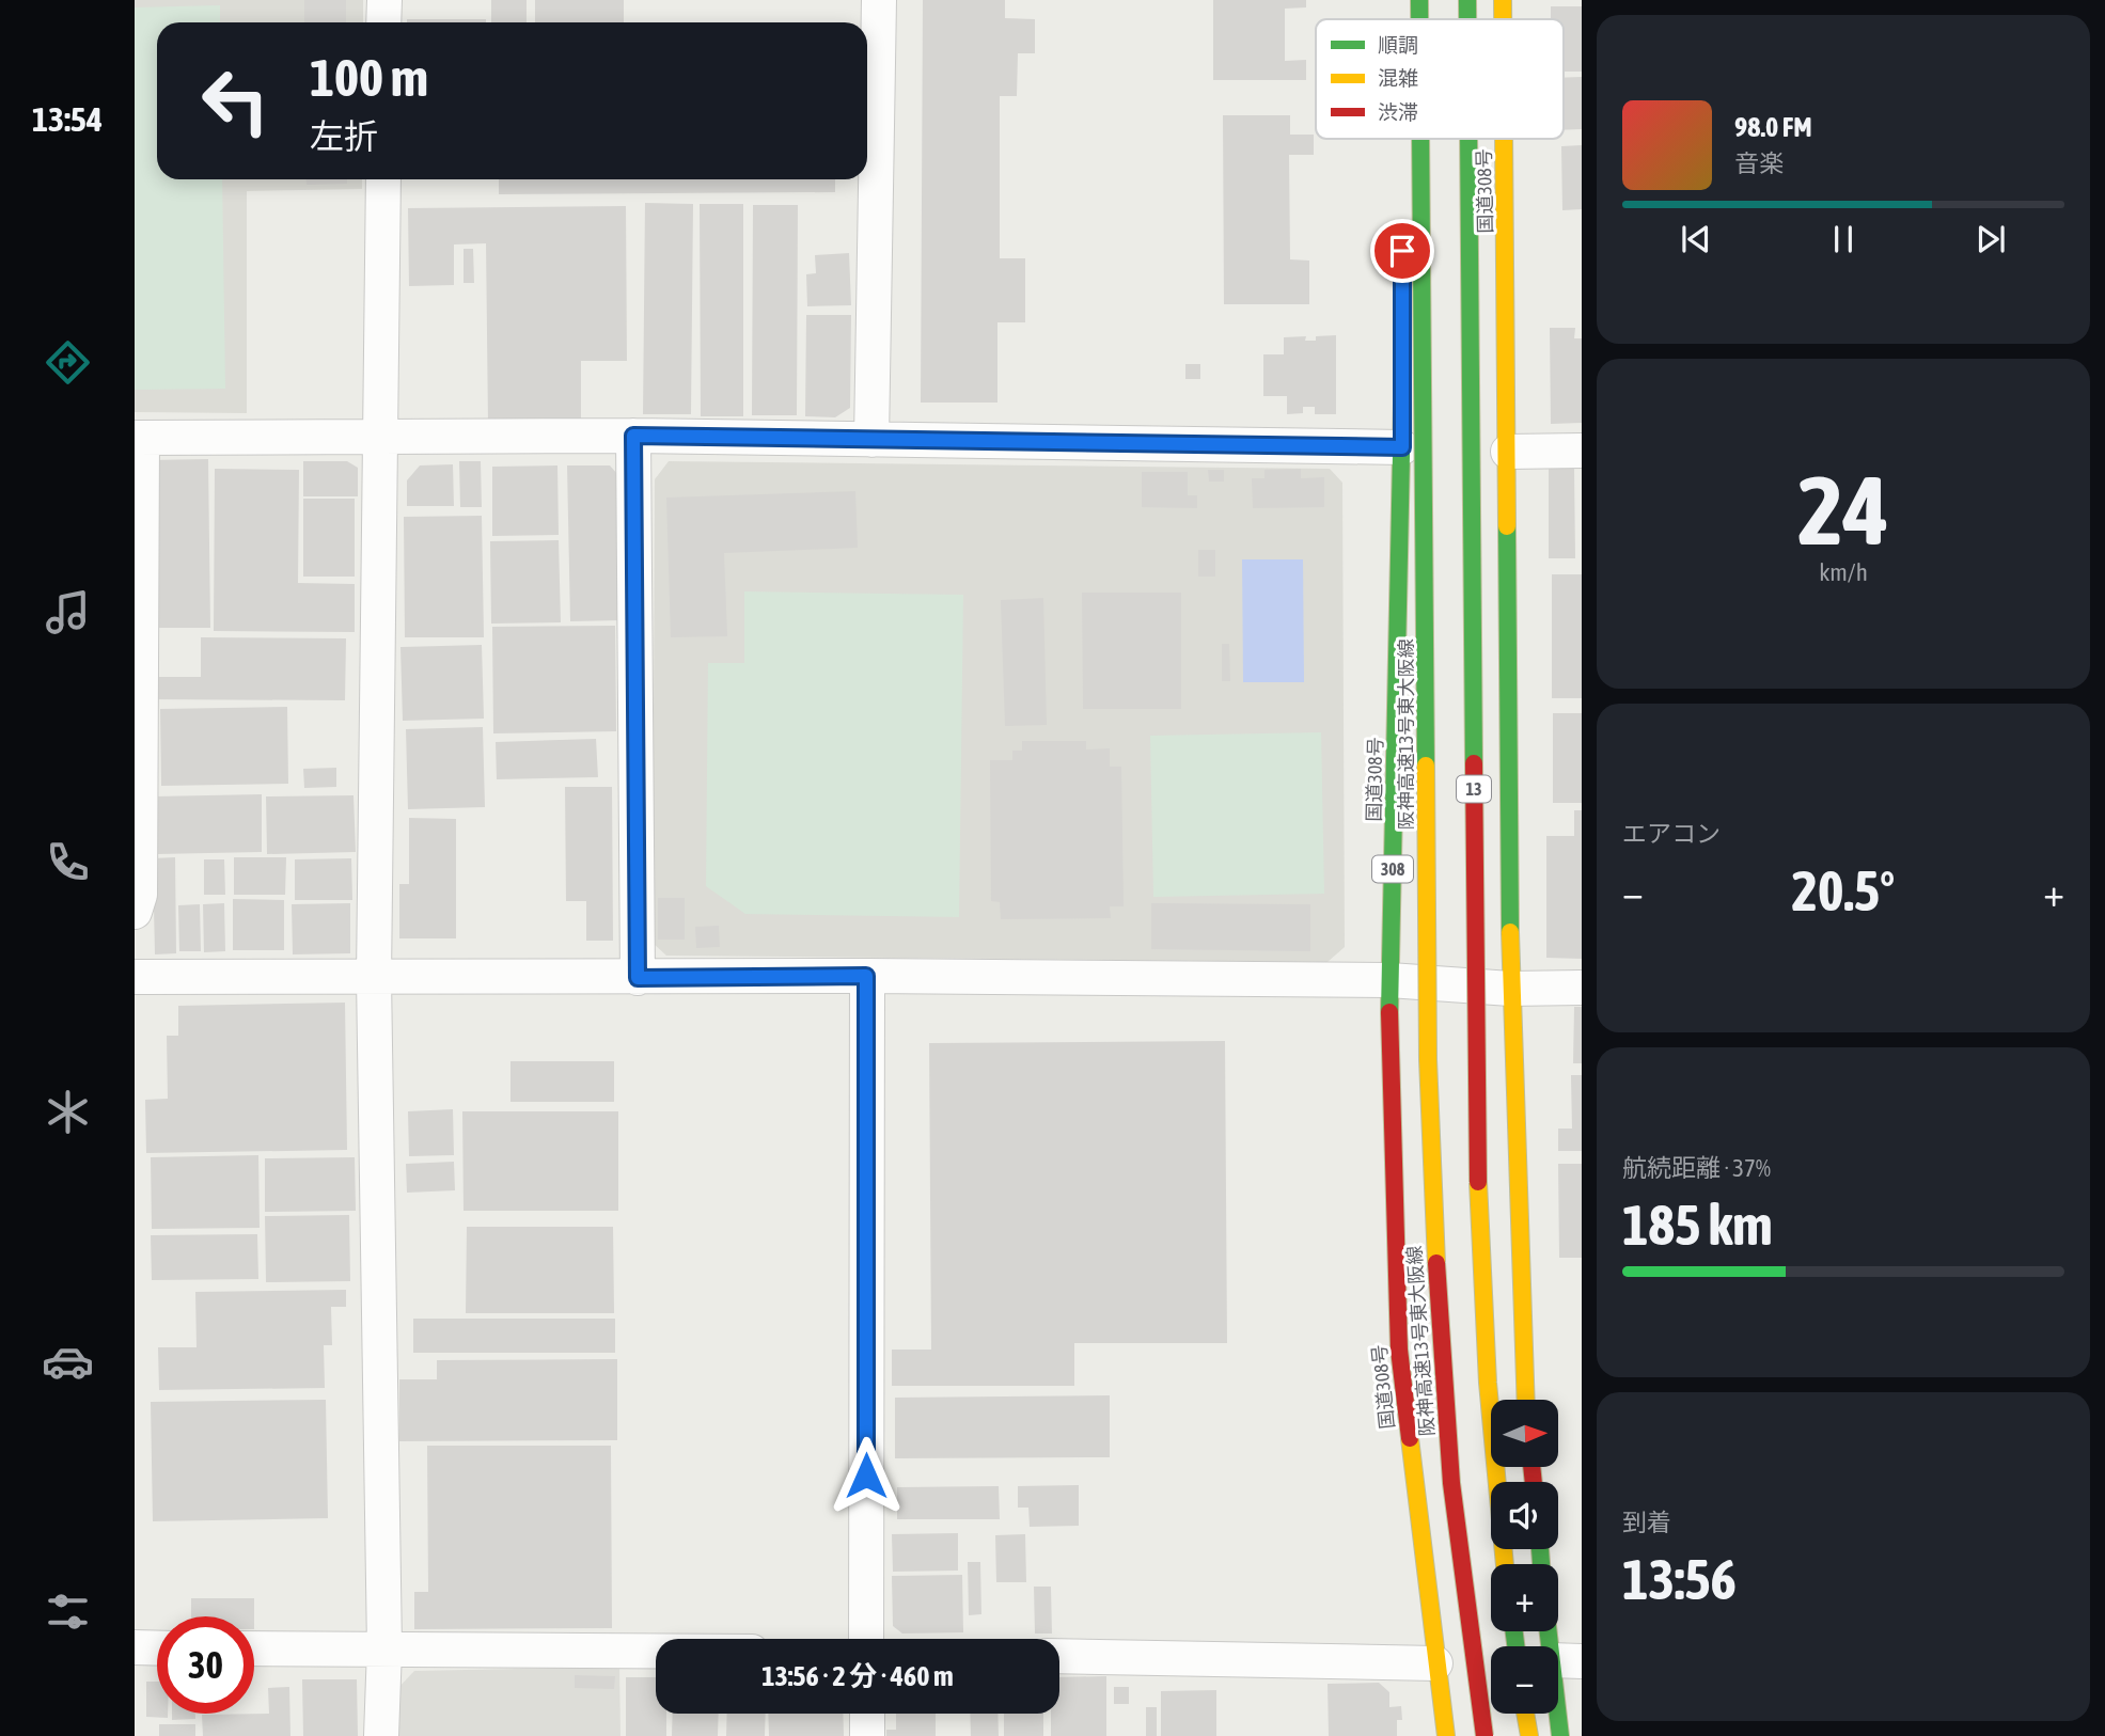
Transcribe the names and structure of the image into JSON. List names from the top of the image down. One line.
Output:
{"streets":{"highway":["国道308号","阪神高速13号東大阪線","13","308"]},"legend":["順調","混雑","渋滞"],"north":"right","page":{"tabs":"13:54","turn":["100 m","左折"],"song":["98.0 FM","音楽"],"tile":[["24","km/h"],"エアコン",["航続距離 · 37%","185 km"],["到着","13:56"]],"heat":["−","20.5°","+"],"map_buttons":["+","−"],"limit":"30","trip":"13:56 · 2 分 · 460 m"}}
